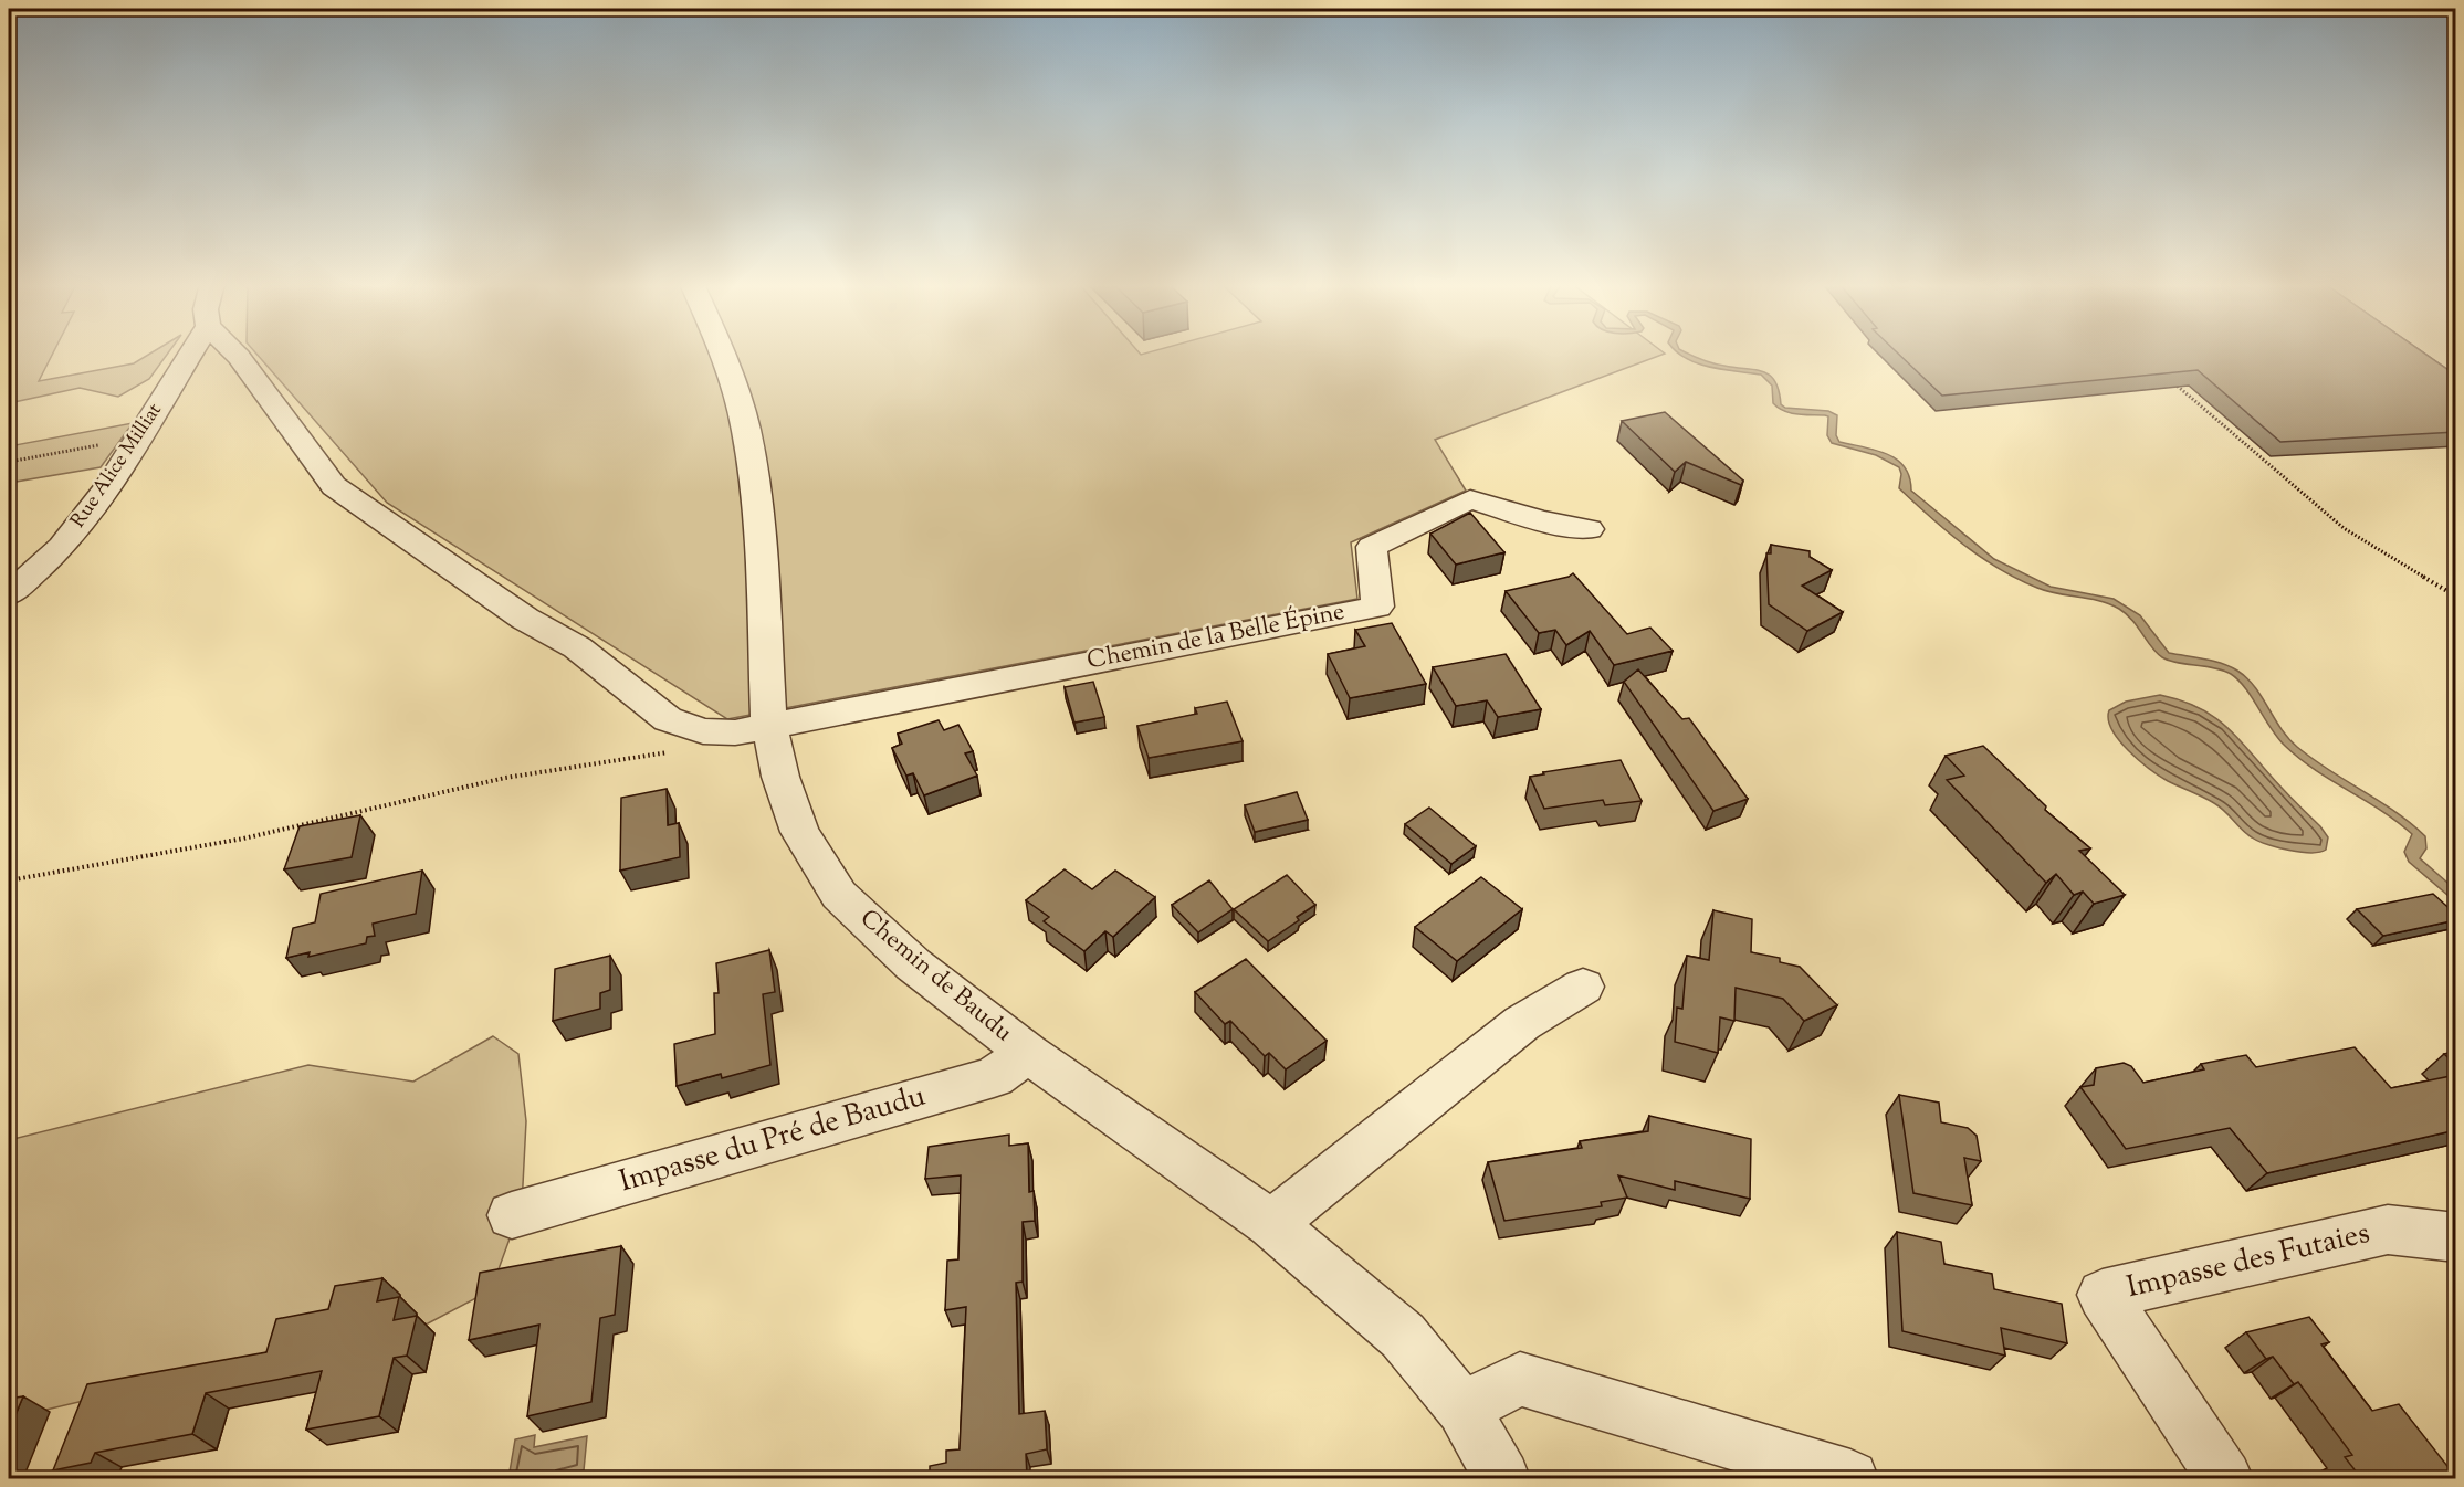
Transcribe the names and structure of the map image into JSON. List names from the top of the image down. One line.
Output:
{"streets":{"street":["Rue Alice Milliat","Chemin de la Belle Épine","Chemin de Baudu","Impasse du Pré de Baudu","Impasse des Futaies"]},"crossings":[["Chemin de la Belle Épine","Chemin de Baudu"],["Chemin de Baudu","Impasse du Pré de Baudu"]]}
